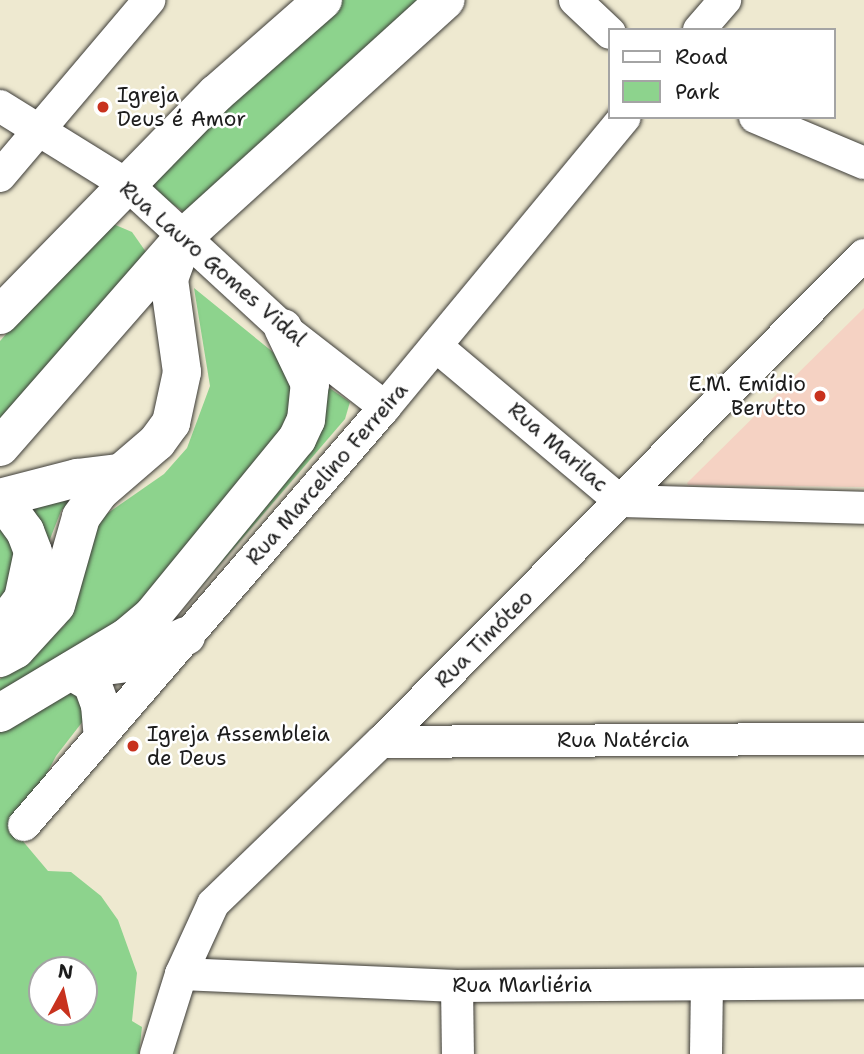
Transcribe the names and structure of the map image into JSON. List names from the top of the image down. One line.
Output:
{"streets":{"street":["Rua Lauro Gomes Vidal","Rua Marilac","Rua Marcelino Ferreira","Rua Timóteo","Rua Natércia","Rua Marliéria"]},"crossings":[["Rua Lauro Gomes Vidal","Rua Marcelino Ferreira"],["Rua Marilac","Rua Marcelino Ferreira"],["Rua Marilac","Rua Timóteo"],["Rua Timóteo","Rua Natércia"],["Rua Timóteo","Rua Marliéria"]],"places":["Igreja Deus é Amor","E.M. Emídio Berutto","Igreja Assembleia de Deus"],"legend":["Road","Park"],"north":"top"}
